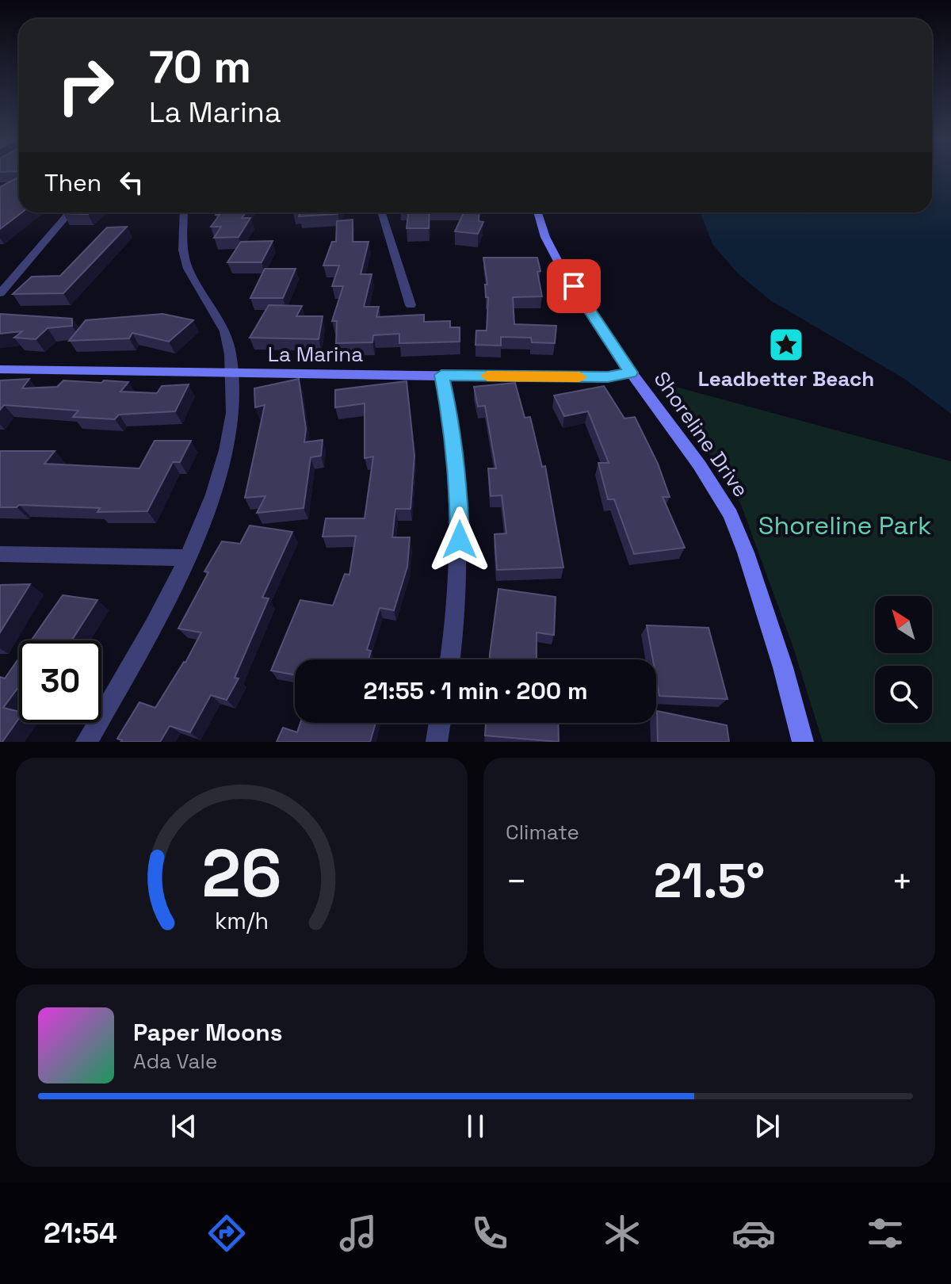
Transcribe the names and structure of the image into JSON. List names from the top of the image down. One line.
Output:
{"streets":{"main road":["La Marina","Shoreline Drive"]},"crossings":[["La Marina","Shoreline Drive"]],"parks":["Shoreline Park"],"places":{"place":["Leadbetter Beach"]},"north":"top left","page":{"turn":["70 m","La Marina"],"then":"Then","limit":"30","trip":"21:55 · 1 min · 200 m","tile":"Climate","heat":["−","21.5°","+"],"song":["Paper Moons","Ada Vale"],"tabs":"21:54","gauge":["26","km/h"]}}
